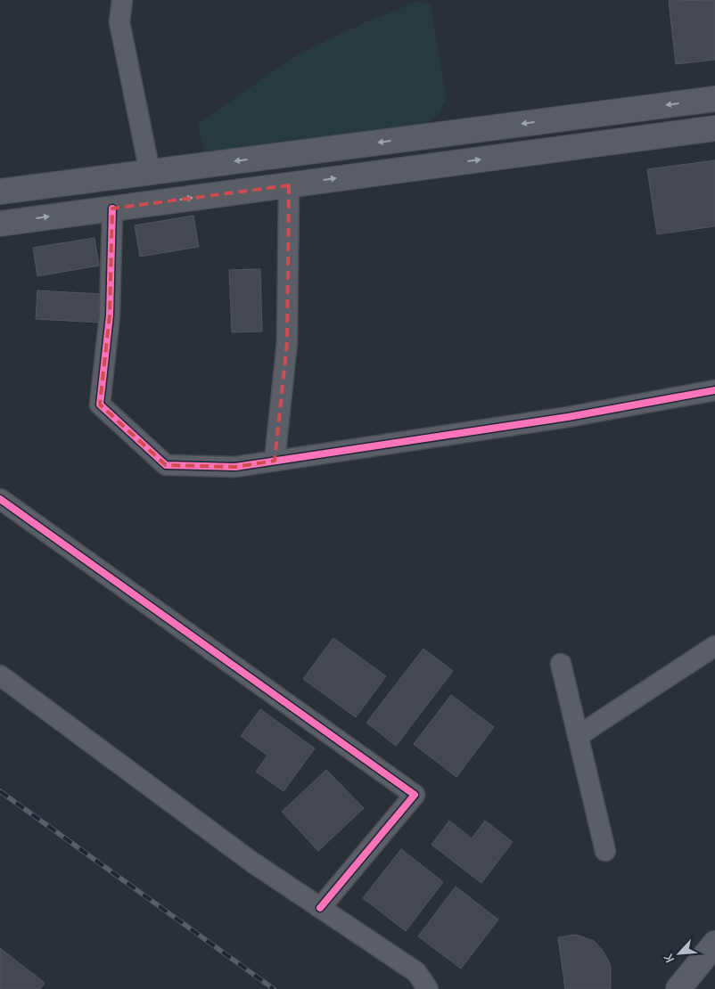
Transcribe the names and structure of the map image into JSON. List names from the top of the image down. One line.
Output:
{"north":"bottom left"}
